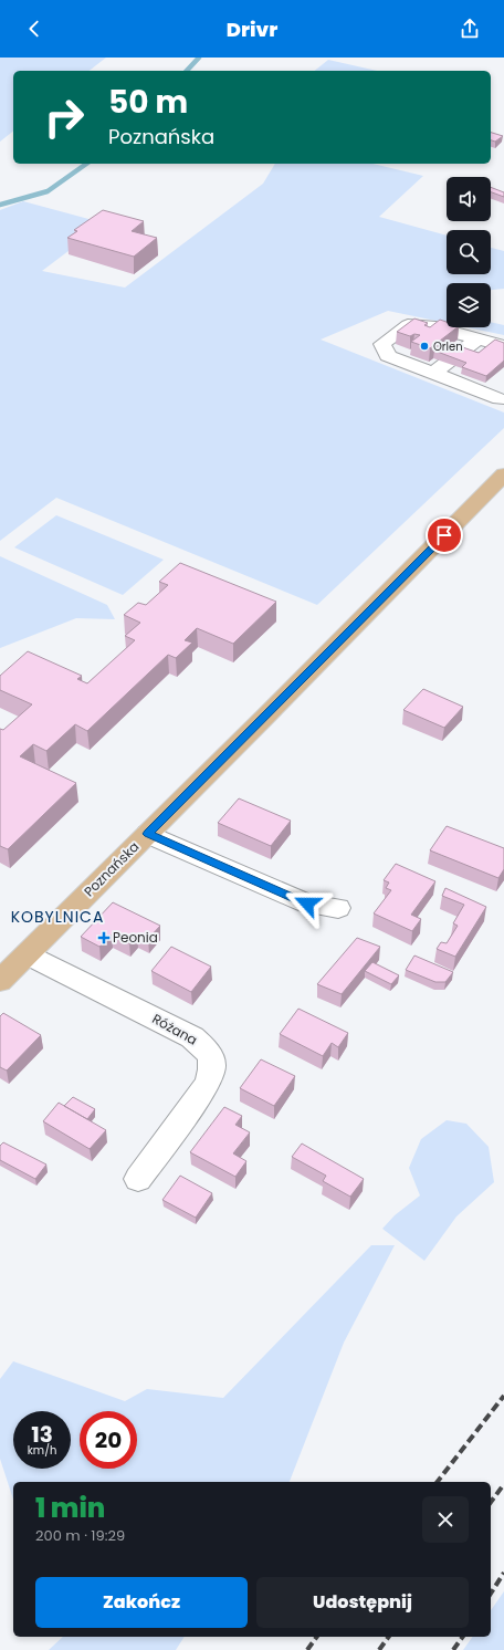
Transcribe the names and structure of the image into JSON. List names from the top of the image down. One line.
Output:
{"streets":{"main road":["Poznańska"],"street":["Różana"]},"crossings":[["Poznańska","Różana"]],"districts":["KOBYLNICA"],"places":{"other":["Orlen"],"health":["Peonia"]},"page":{"header":"Drivr","turn":["50 m","Poznańska"],"speed":"13 km/h","limit":"20","heading":["1 min","200 m · 19:29"],"buttons":["Zakończ","Udostępnij"]}}
